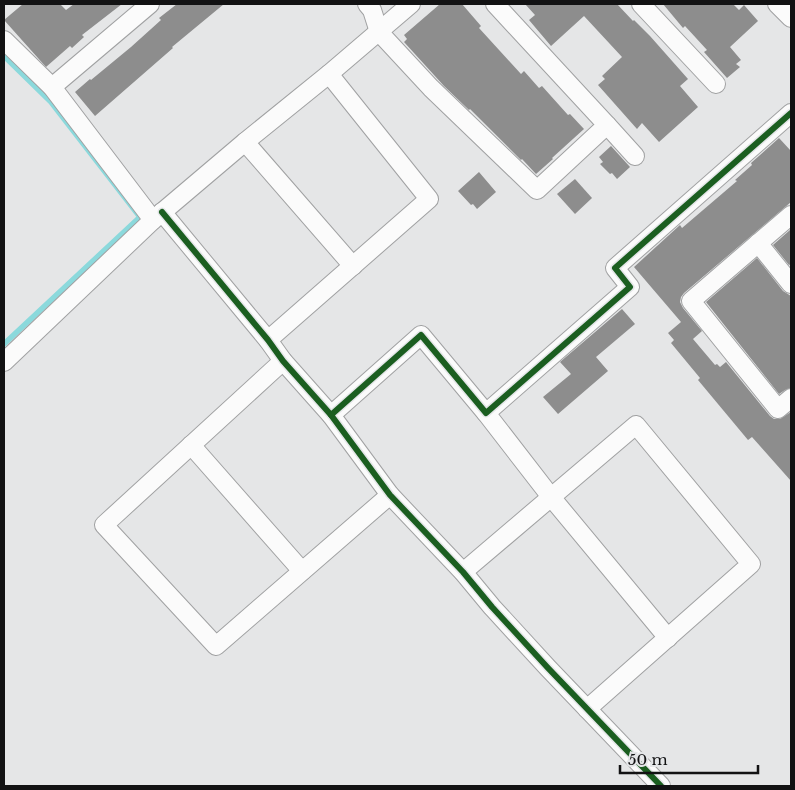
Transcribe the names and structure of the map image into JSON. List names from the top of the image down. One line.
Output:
{"scale_bar":"50 m"}
